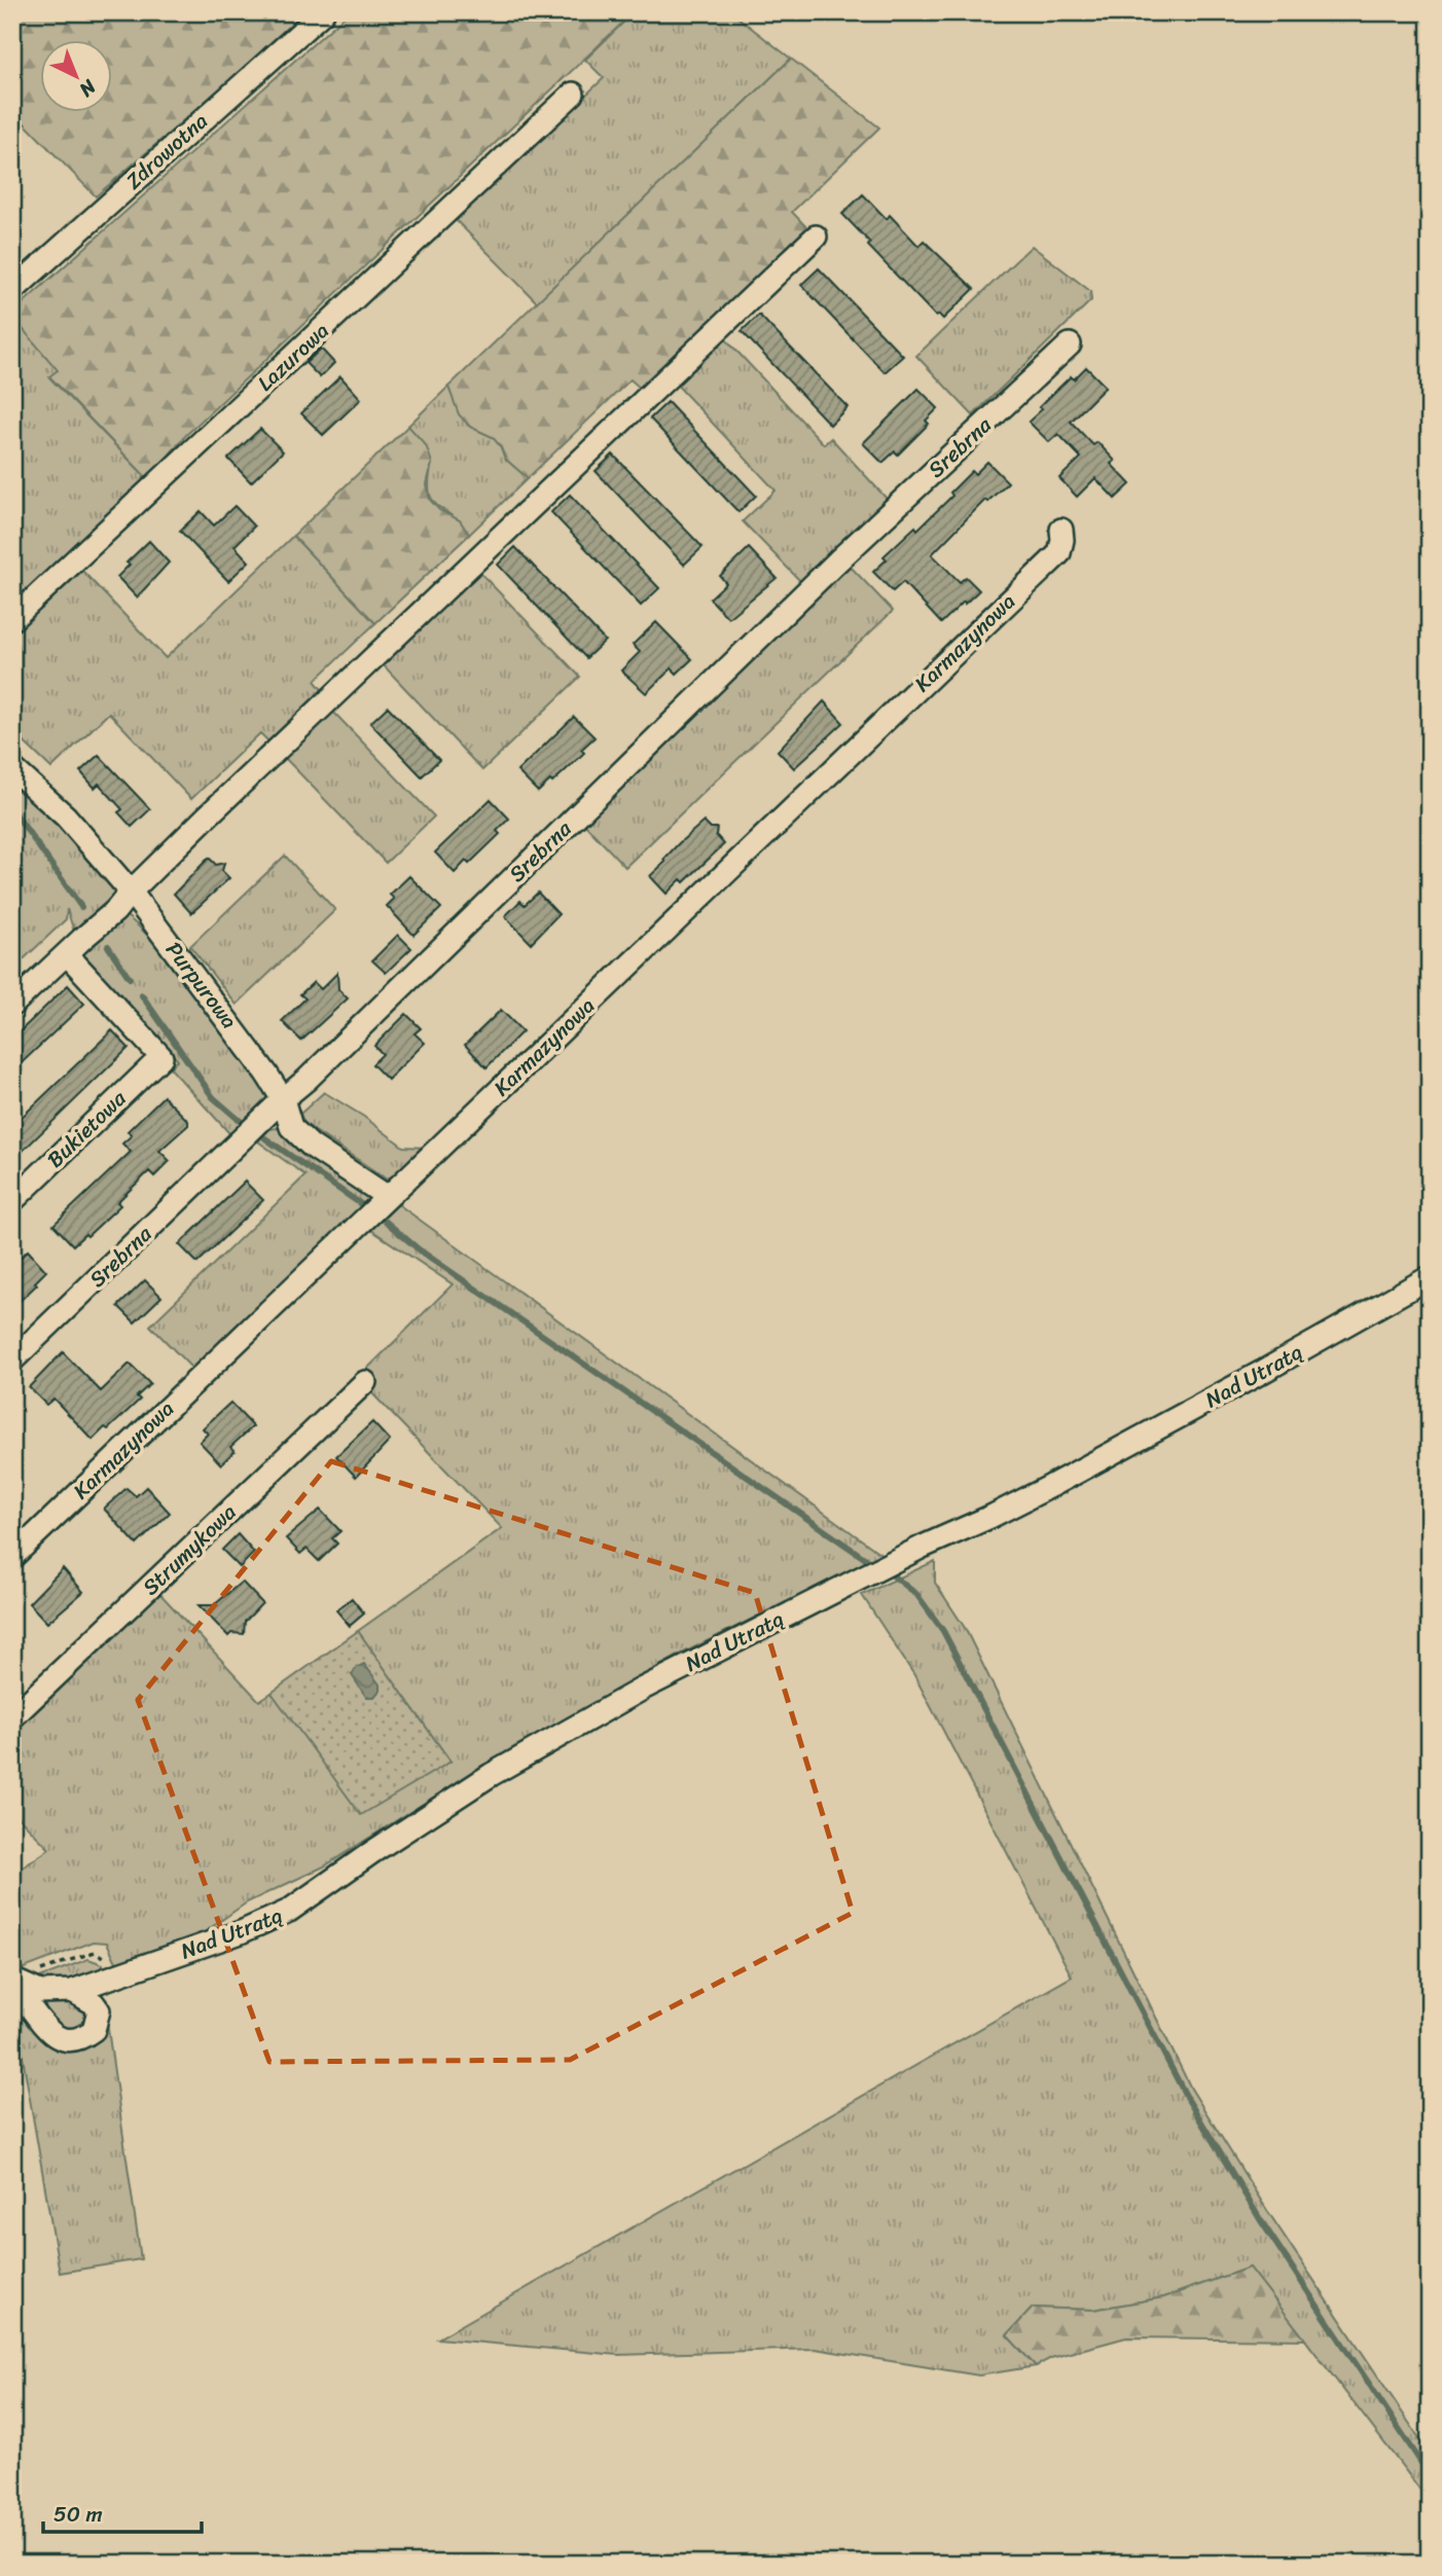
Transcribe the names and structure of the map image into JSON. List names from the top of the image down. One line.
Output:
{"streets":{"street":["Zdrowotna","Lazurowa","Srebrna","Karmazynowa","Purpurowa","Bukietowa","Nad Utratą","Strumykowa"]},"crossings":[["Srebrna","Purpurowa"],["Karmazynowa","Purpurowa"]],"scale_bar":"50 m","north":"bottom right"}
